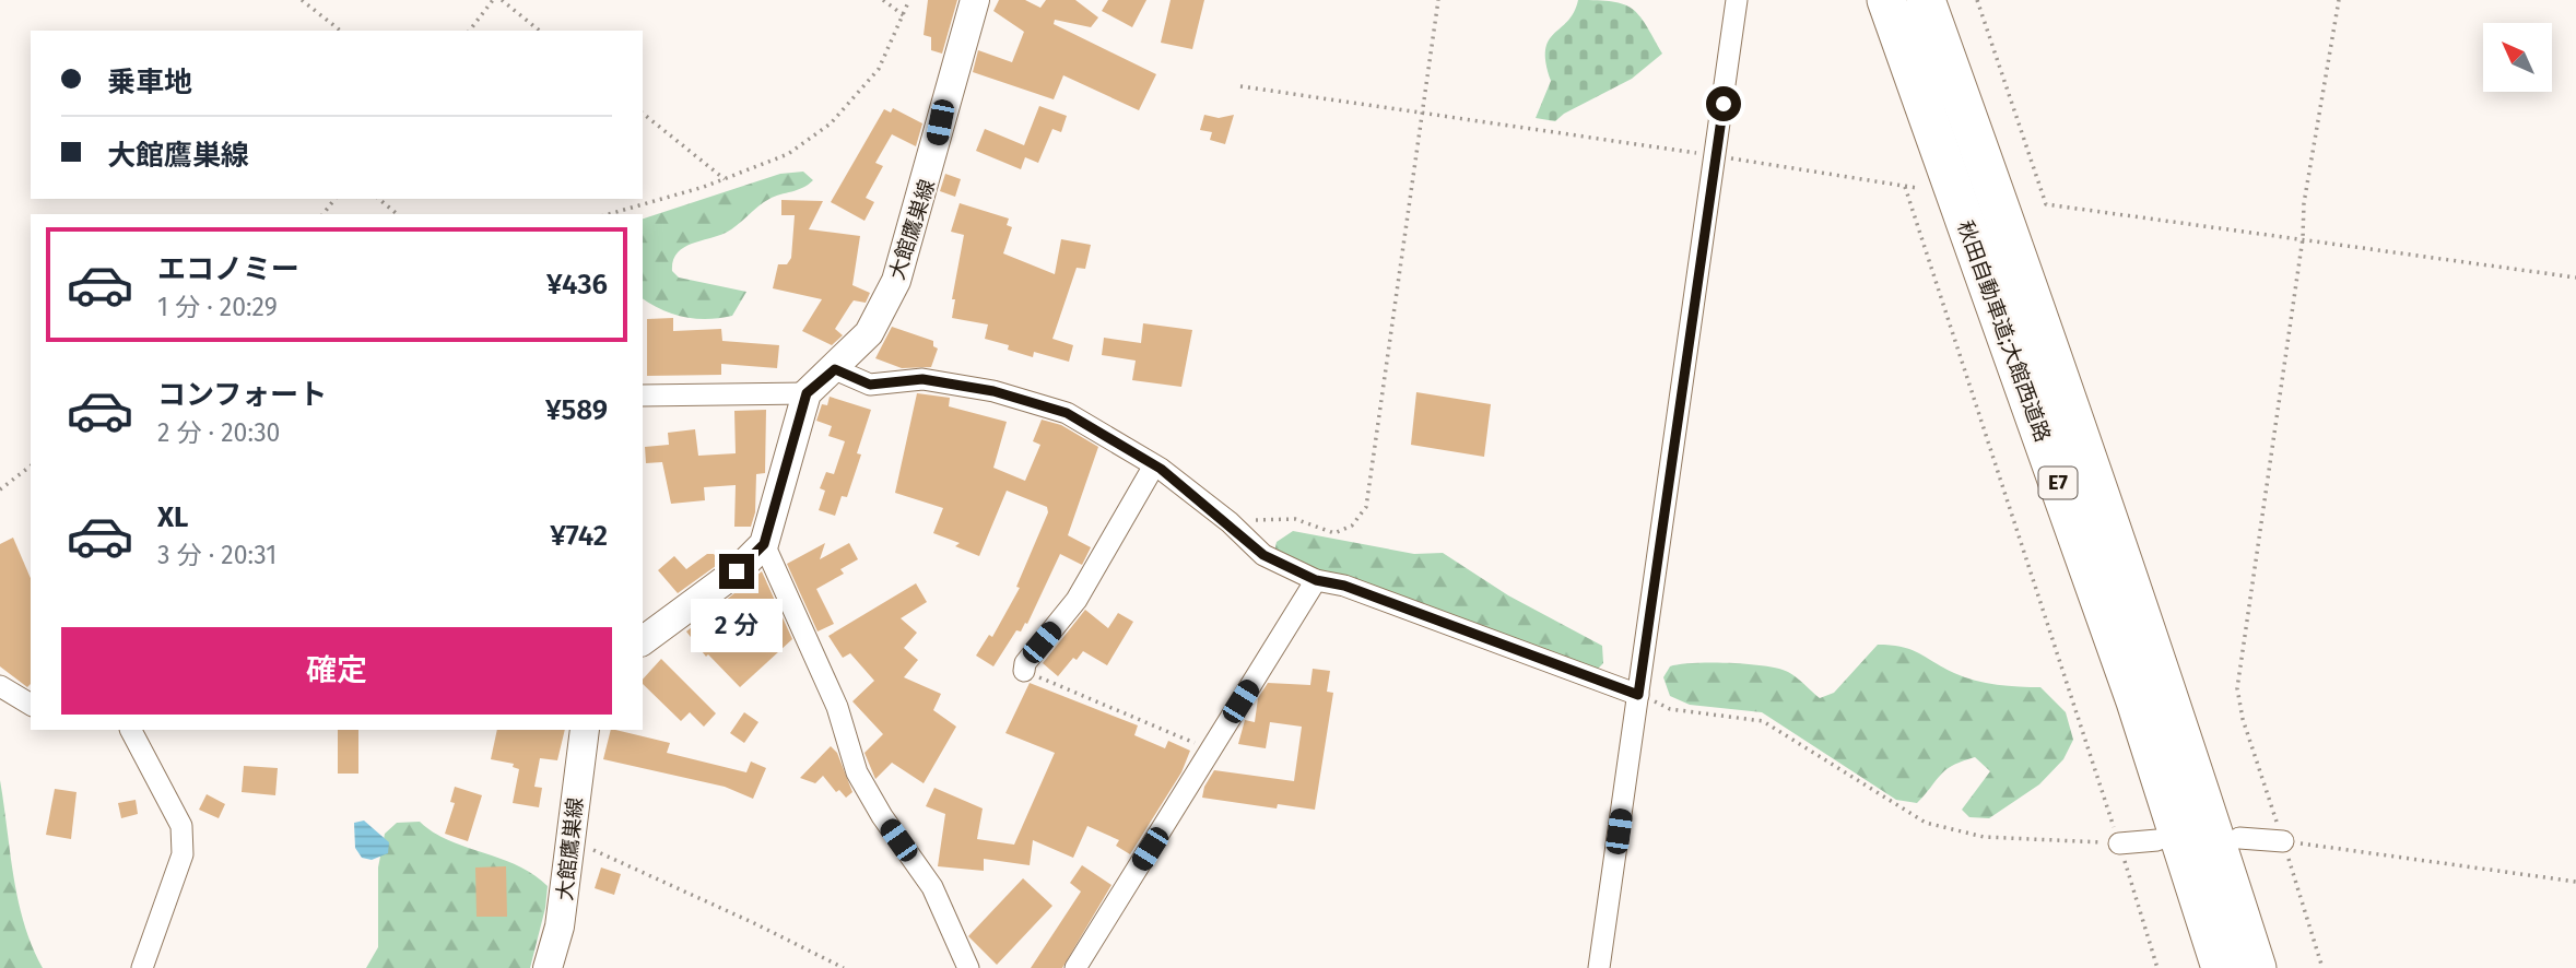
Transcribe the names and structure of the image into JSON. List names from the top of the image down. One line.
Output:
{"streets":{"highway":["秋田自動車道;大館西道路","E7"],"main road":["大館鷹巣線"]},"north":"top left","page":{"banner":["乗車地","大館鷹巣線"],"list":[{"name":"エコノミー","note":"1 分 · 20:29","value":"¥436"},{"name":"コンフォート","note":"2 分 · 20:30","value":"¥589"},{"name":"XL","note":"3 分 · 20:31","value":"¥742"}],"bubble":"2 分","buttons":"確定"}}
